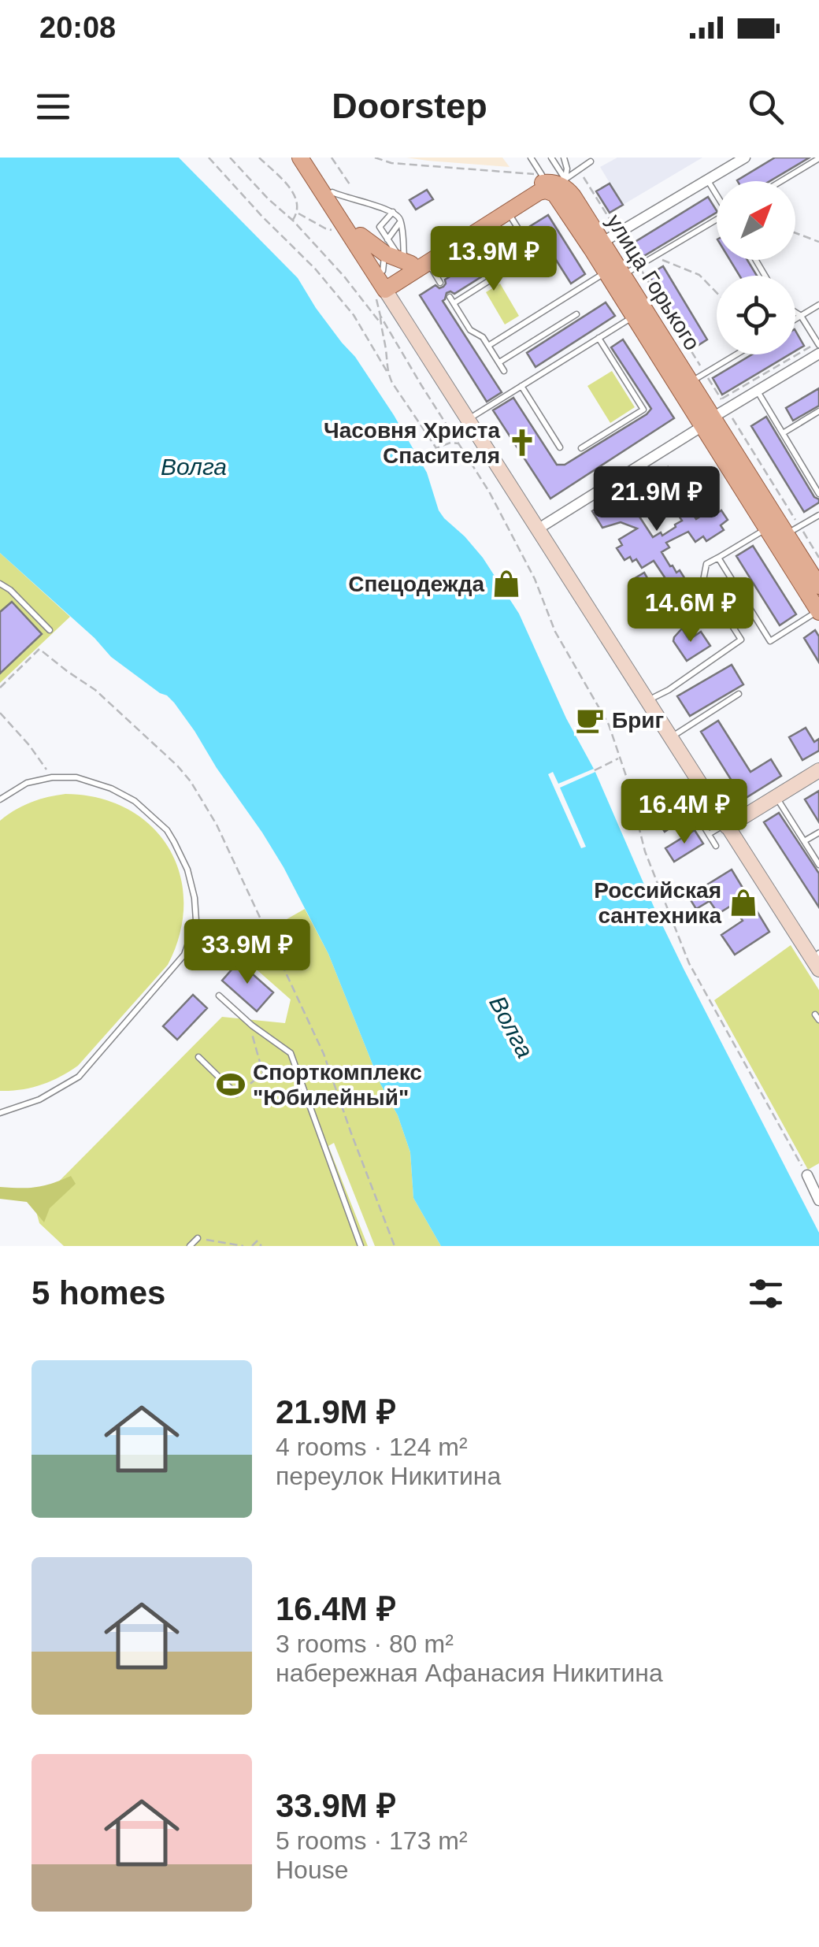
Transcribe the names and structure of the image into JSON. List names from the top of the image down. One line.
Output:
{"streets":{"main road":["улица Горького"]},"water":["Волга"],"places":{"church":["Часовня Христа Спасителя"],"shop":["Спецодежда","Российская сантехника"],"cafe":["Бриг"],"sports":["Спорткомплекс \"Юбилейный\""]},"north":"top right","page":{"status":"20:08","header":"Doorstep","price":["13.9M ₽","21.9M ₽","14.6M ₽","16.4M ₽","33.9M ₽"],"heading":"5 homes","list":[{"name":"21.9M ₽","note":"4 rooms · 124 m² · переулок Никитина"},{"name":"16.4M ₽","note":"3 rooms · 80 m² · набережная Афанасия Никитина"},{"name":"33.9M ₽","note":"5 rooms · 173 m² · House"}]}}
